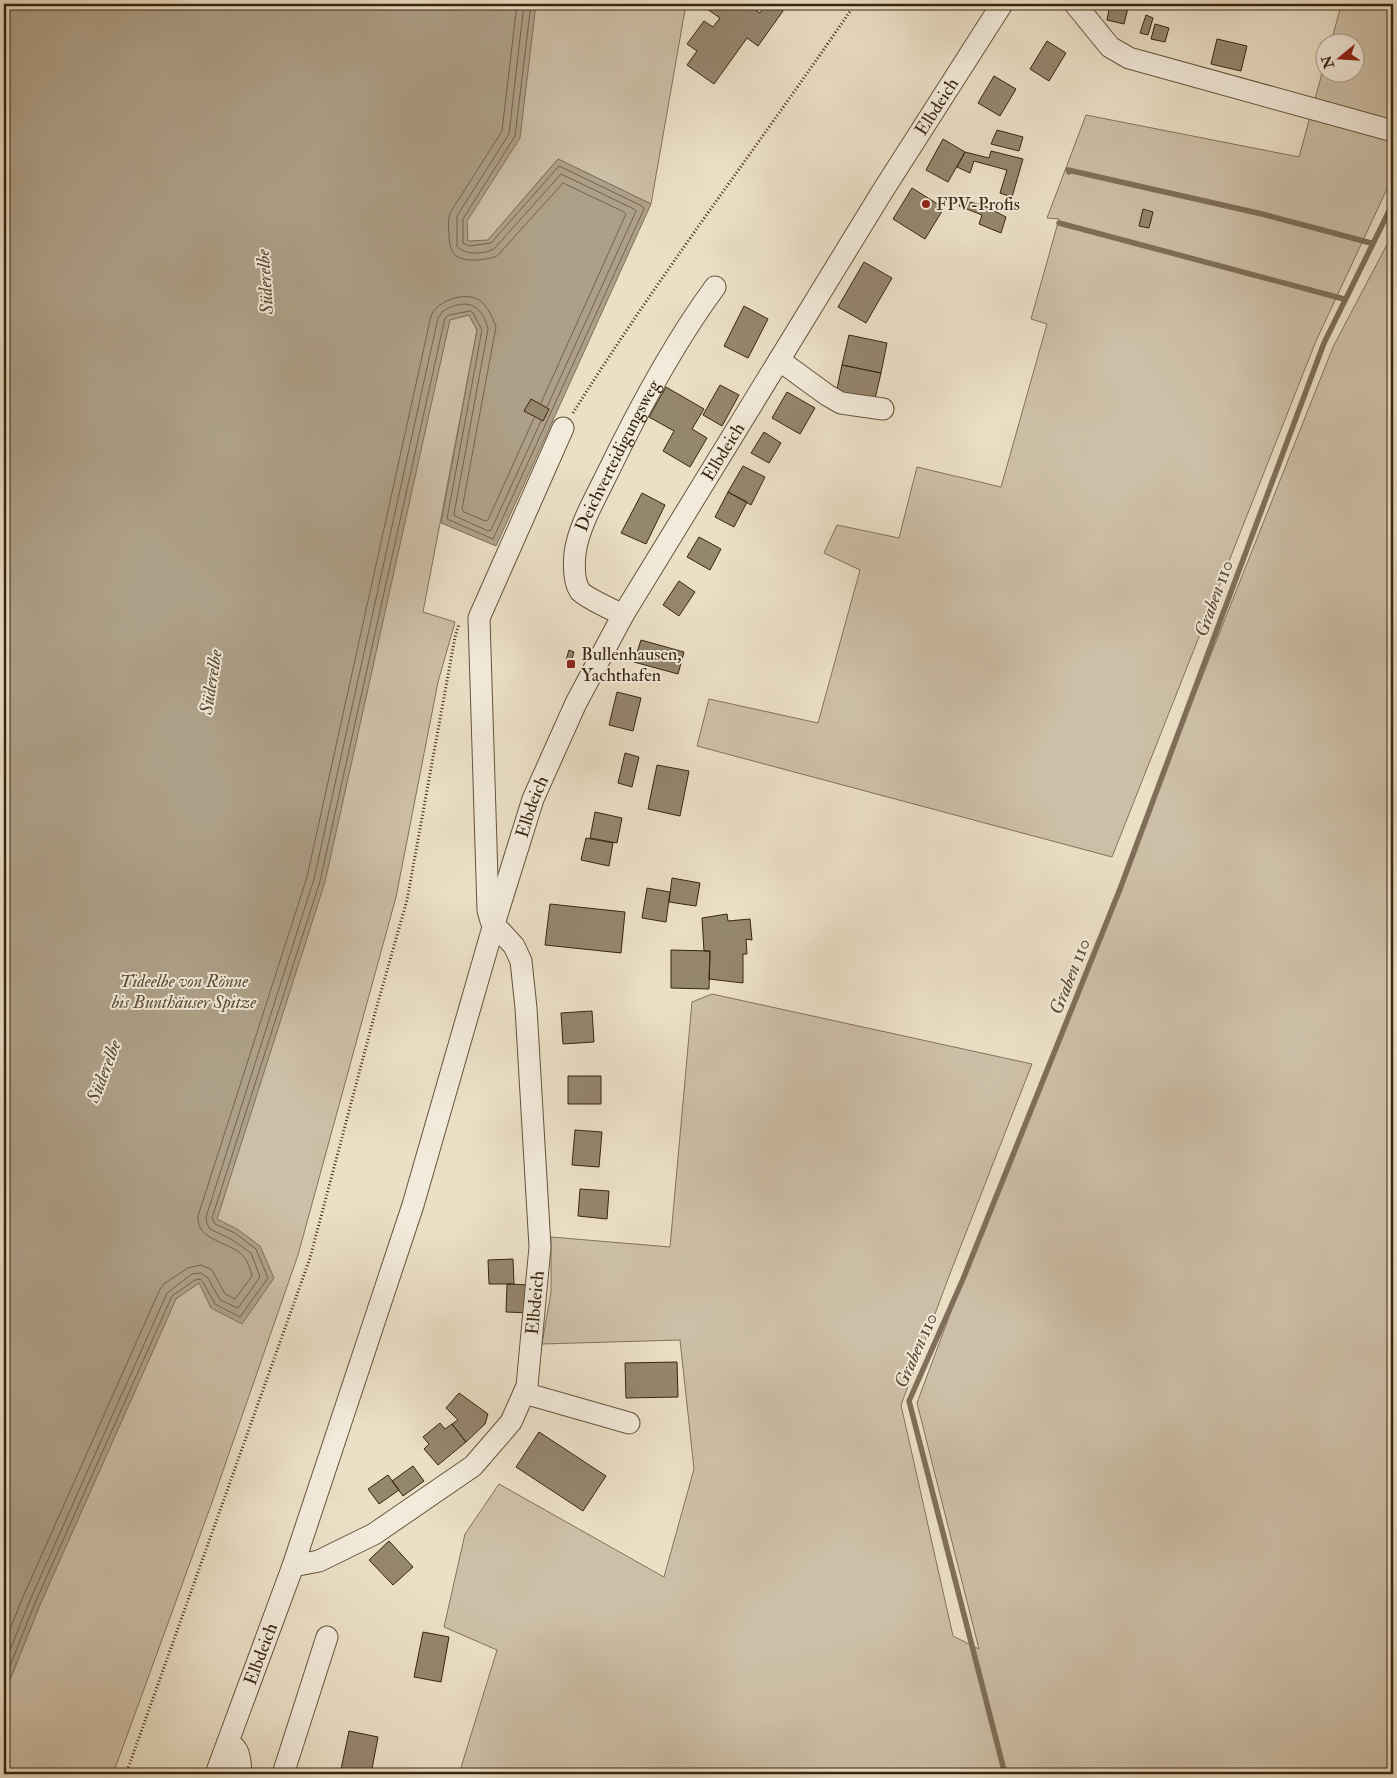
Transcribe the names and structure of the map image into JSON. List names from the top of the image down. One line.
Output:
{"streets":{"street":["Elbdeich","Deichverteidigungsweg"]},"crossings":[["Elbdeich","Deichverteidigungsweg"]],"water":["Süderelbe","Graben 110"],"parks":["Tideelbe von Rönne bis Bunthäuser Spitze"],"places":{"other":["FPV-Profis"],"transit":["Bullenhausen, Yachthafen"]},"north":"left"}
